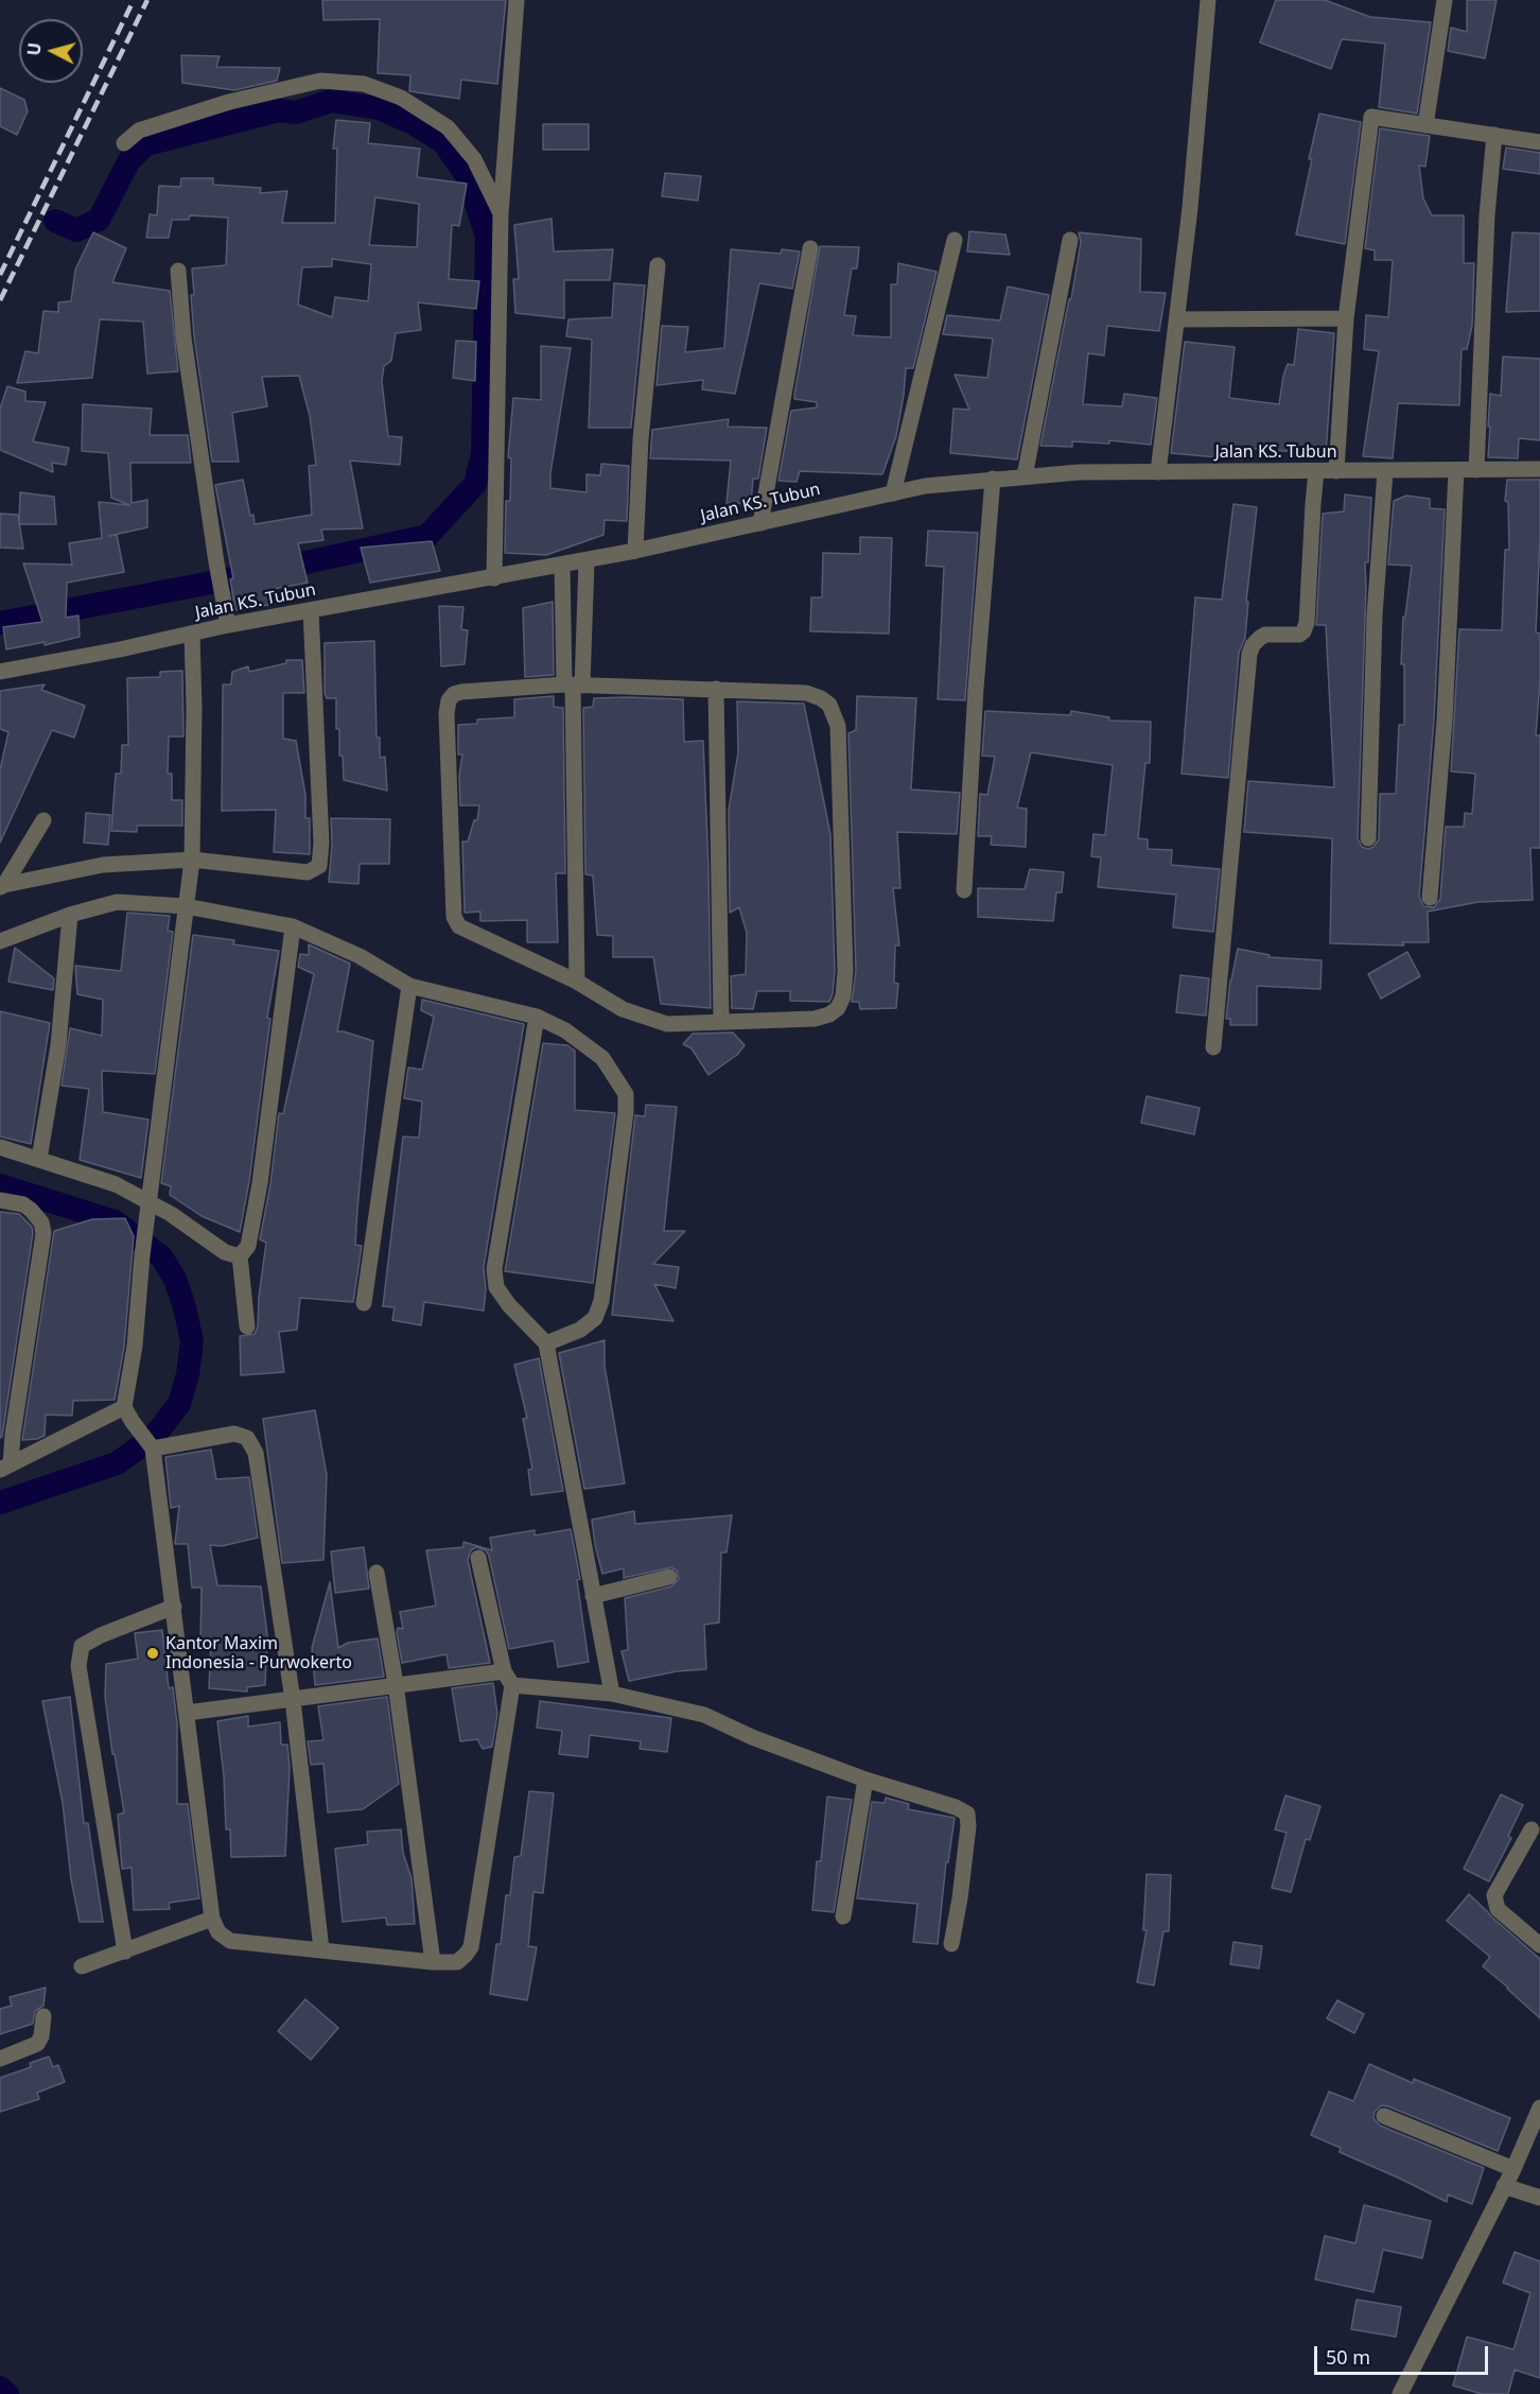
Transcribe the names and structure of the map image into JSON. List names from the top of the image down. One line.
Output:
{"streets":{"street":["Jalan KS. Tubun"]},"places":["Kantor Maxim Indonesia - Purwokerto"],"scale_bar":"50 m","north":"left"}
